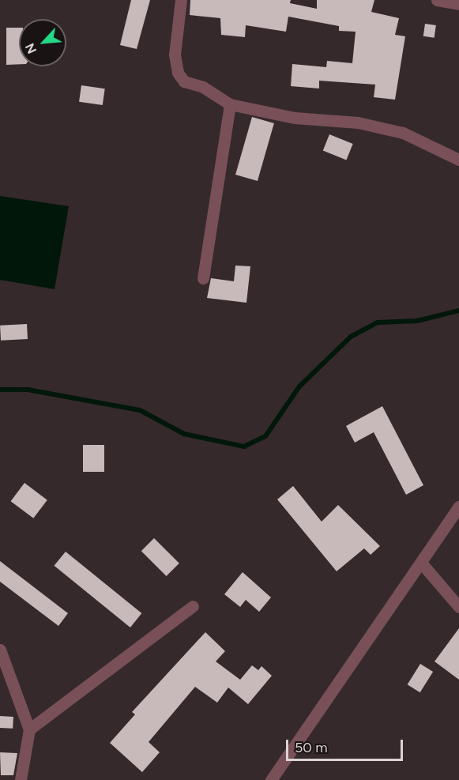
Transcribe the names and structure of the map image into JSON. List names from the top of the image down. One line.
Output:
{"scale_bar":"50 m","north":"bottom left"}
